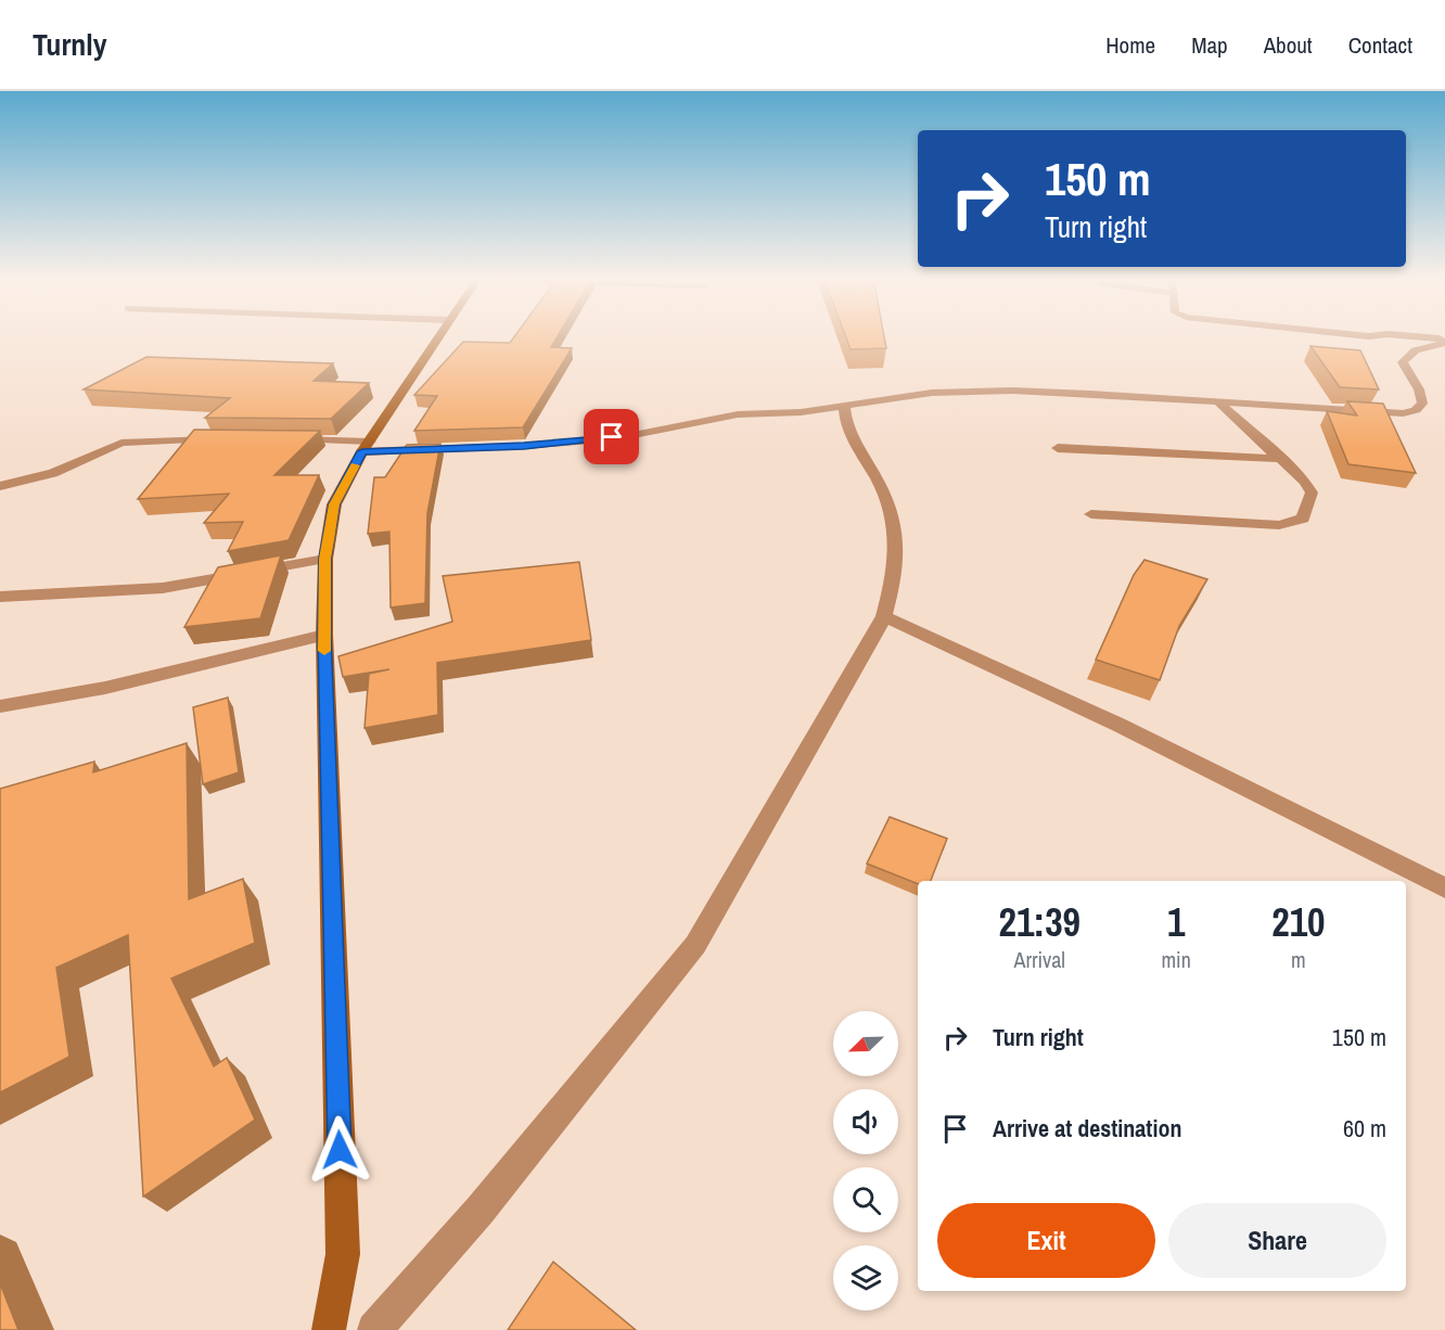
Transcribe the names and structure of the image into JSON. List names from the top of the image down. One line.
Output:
{"north":"bottom left","page":{"header":"Turnly","nav":["Home","Map","About","Contact"],"turn":["150 m","Turn right"],"eta":["21:39","Arrival","1","min","210","m"],"list":[{"name":"Turn right","value":"150 m"},{"name":"Arrive at destination","value":"60 m"}],"buttons":["Exit","Share"]}}
